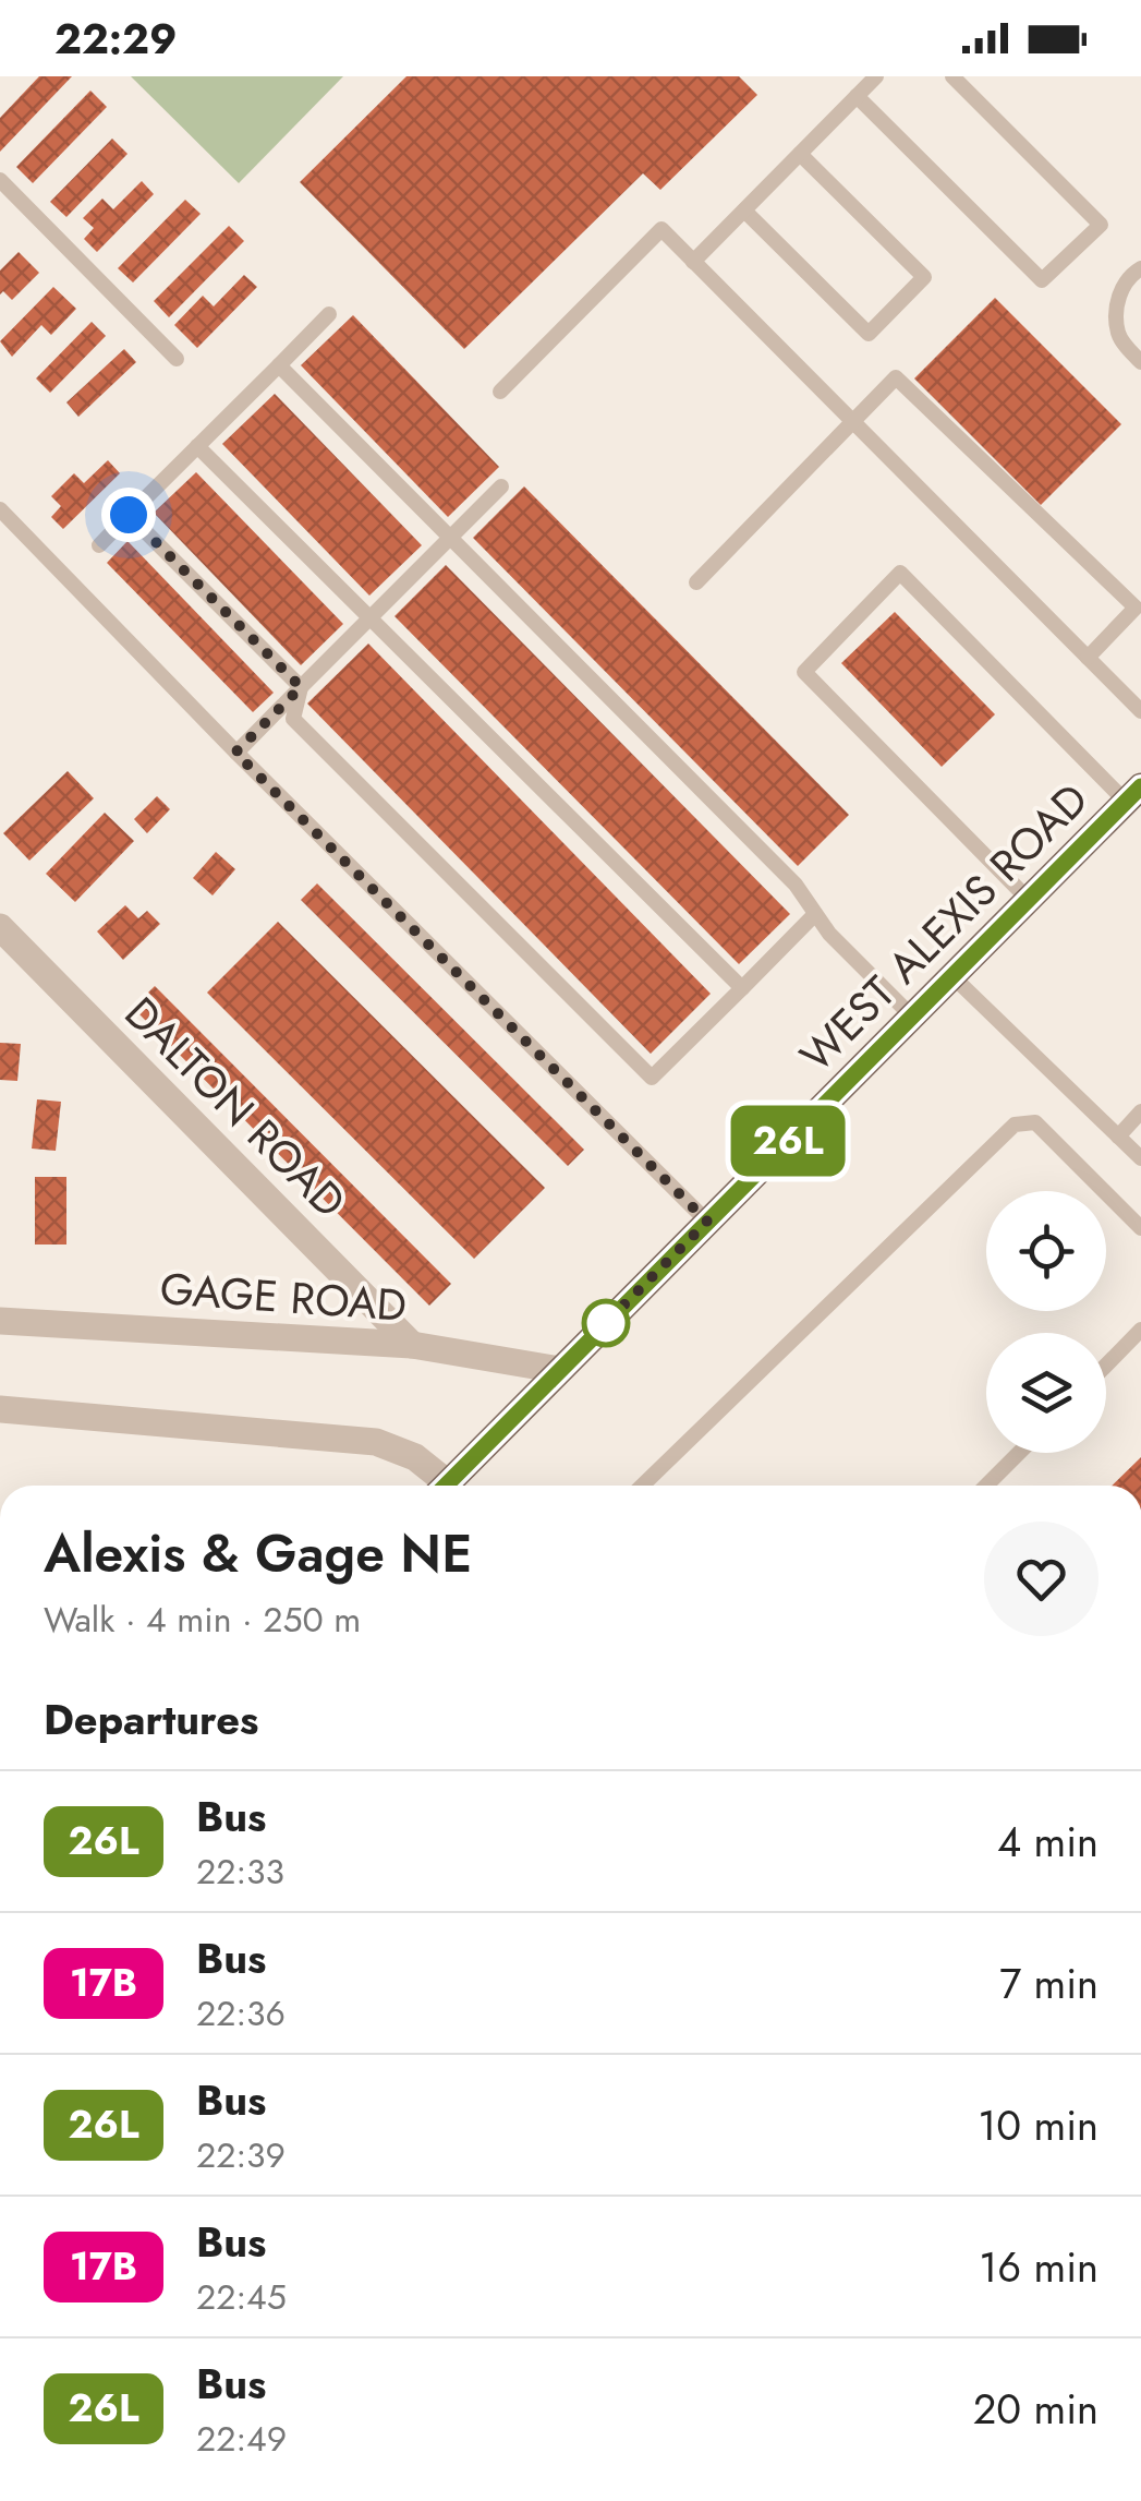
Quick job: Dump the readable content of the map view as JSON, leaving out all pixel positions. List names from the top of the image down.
{
  "streets": {
    "main road": ["WEST ALEXIS ROAD"],
    "street": ["DALTON ROAD", "GAGE ROAD"]
  },
  "crossings": [
    ["WEST ALEXIS ROAD", "GAGE ROAD"],
    ["DALTON ROAD", "GAGE ROAD"]
  ],
  "lines": ["bus line 26L"],
  "page": {
    "status": "22:29",
    "on_map": "26L",
    "heading": [
      ["Alexis & Gage NE", "Walk · 4 min · 250 m"],
      "Departures"
    ],
    "list": [
      {
        "mark": "26L",
        "name": "Bus",
        "note": "22:33",
        "value": "4 min"
      },
      {
        "mark": "17B",
        "name": "Bus",
        "note": "22:36",
        "value": "7 min"
      },
      {
        "mark": "26L",
        "name": "Bus",
        "note": "22:39",
        "value": "10 min"
      },
      {
        "mark": "17B",
        "name": "Bus",
        "note": "22:45",
        "value": "16 min"
      },
      {
        "mark": "26L",
        "name": "Bus",
        "note": "22:49",
        "value": "20 min"
      }
    ]
  }
}
